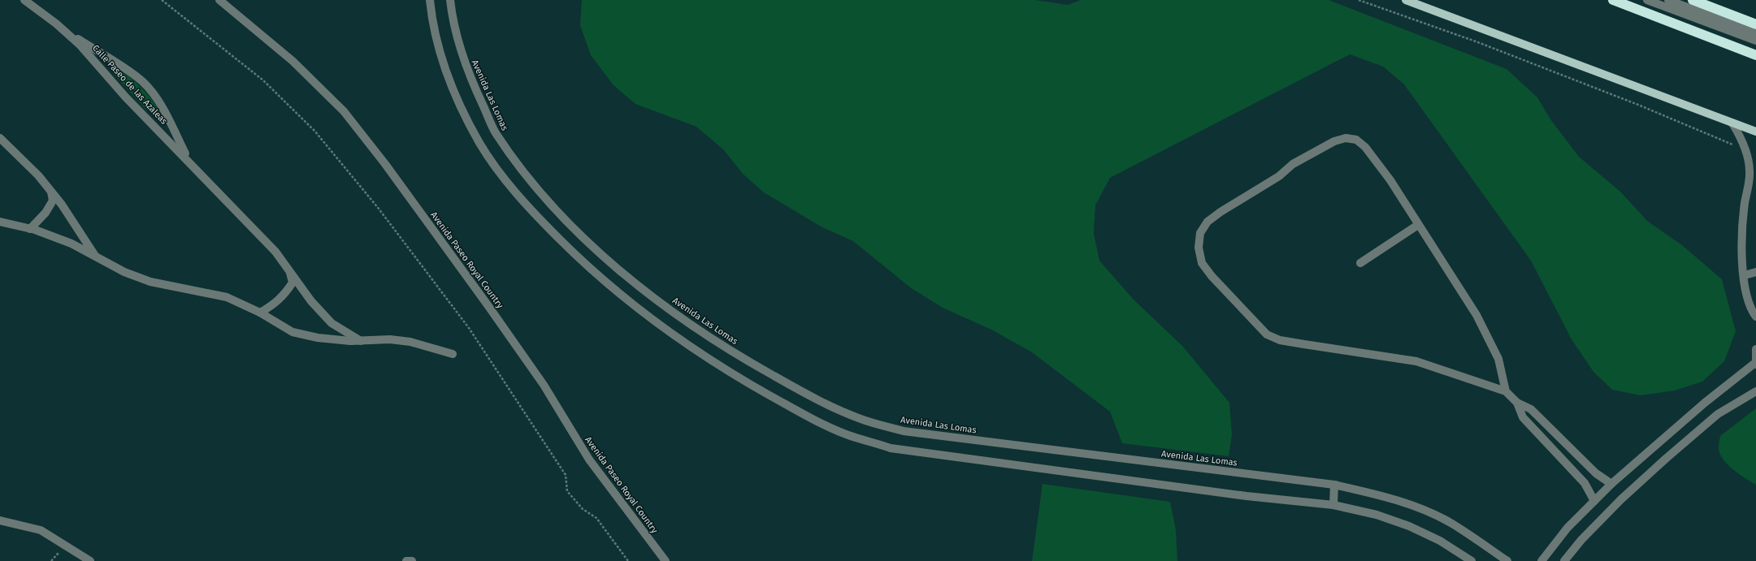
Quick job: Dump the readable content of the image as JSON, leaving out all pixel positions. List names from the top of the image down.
{
  "streets": {
    "street": ["Calle Paseo de las Azaleas", "Avenida Las Lomas", "Avenida Paseo Royal Country"]
  }
}
